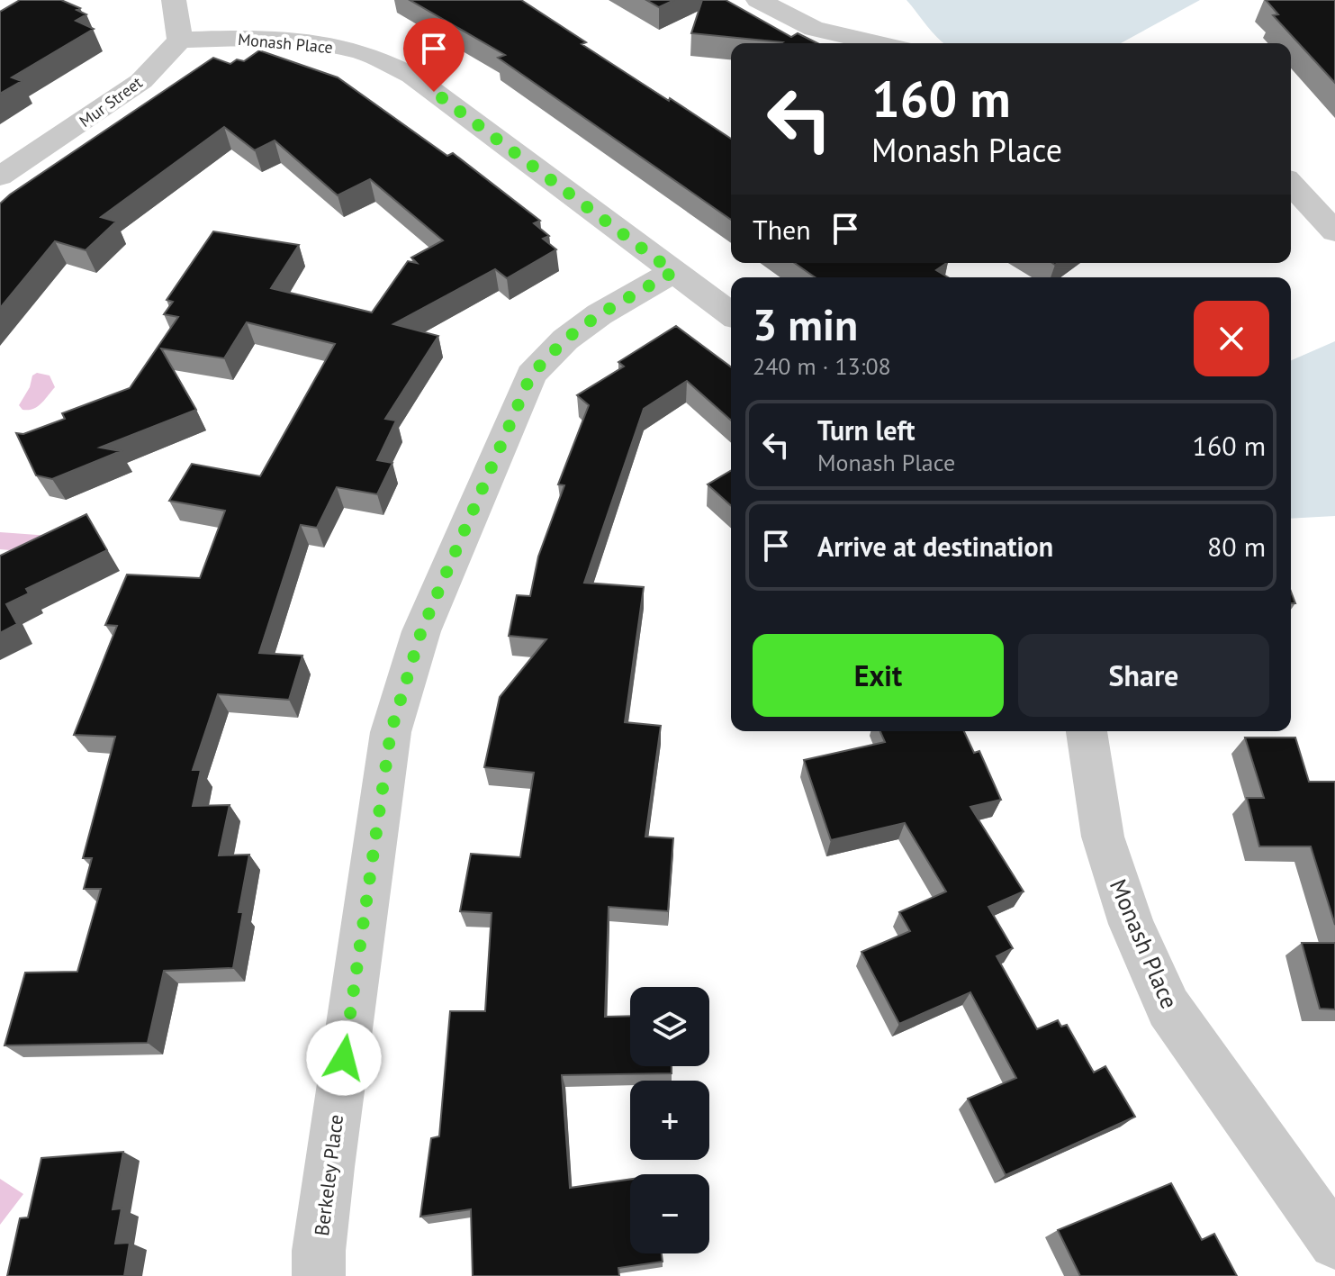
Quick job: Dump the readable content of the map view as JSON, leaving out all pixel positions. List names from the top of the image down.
{
  "streets": {
    "street": ["Monash Place", "Mur Street", "Berkeley Place"]
  },
  "crossings": [
    ["Monash Place", "Mur Street"],
    ["Monash Place", "Berkeley Place"]
  ],
  "page": {
    "turn": ["160 m", "Monash Place"],
    "then": "Then",
    "heading": ["3 min", "240 m · 13:08"],
    "list": [
      {
        "name": "Turn left",
        "note": "Monash Place",
        "value": "160 m"
      },
      {
        "name": "Arrive at destination",
        "value": "80 m"
      }
    ],
    "buttons": ["Exit", "Share"],
    "map_buttons": ["+", "−"]
  }
}
